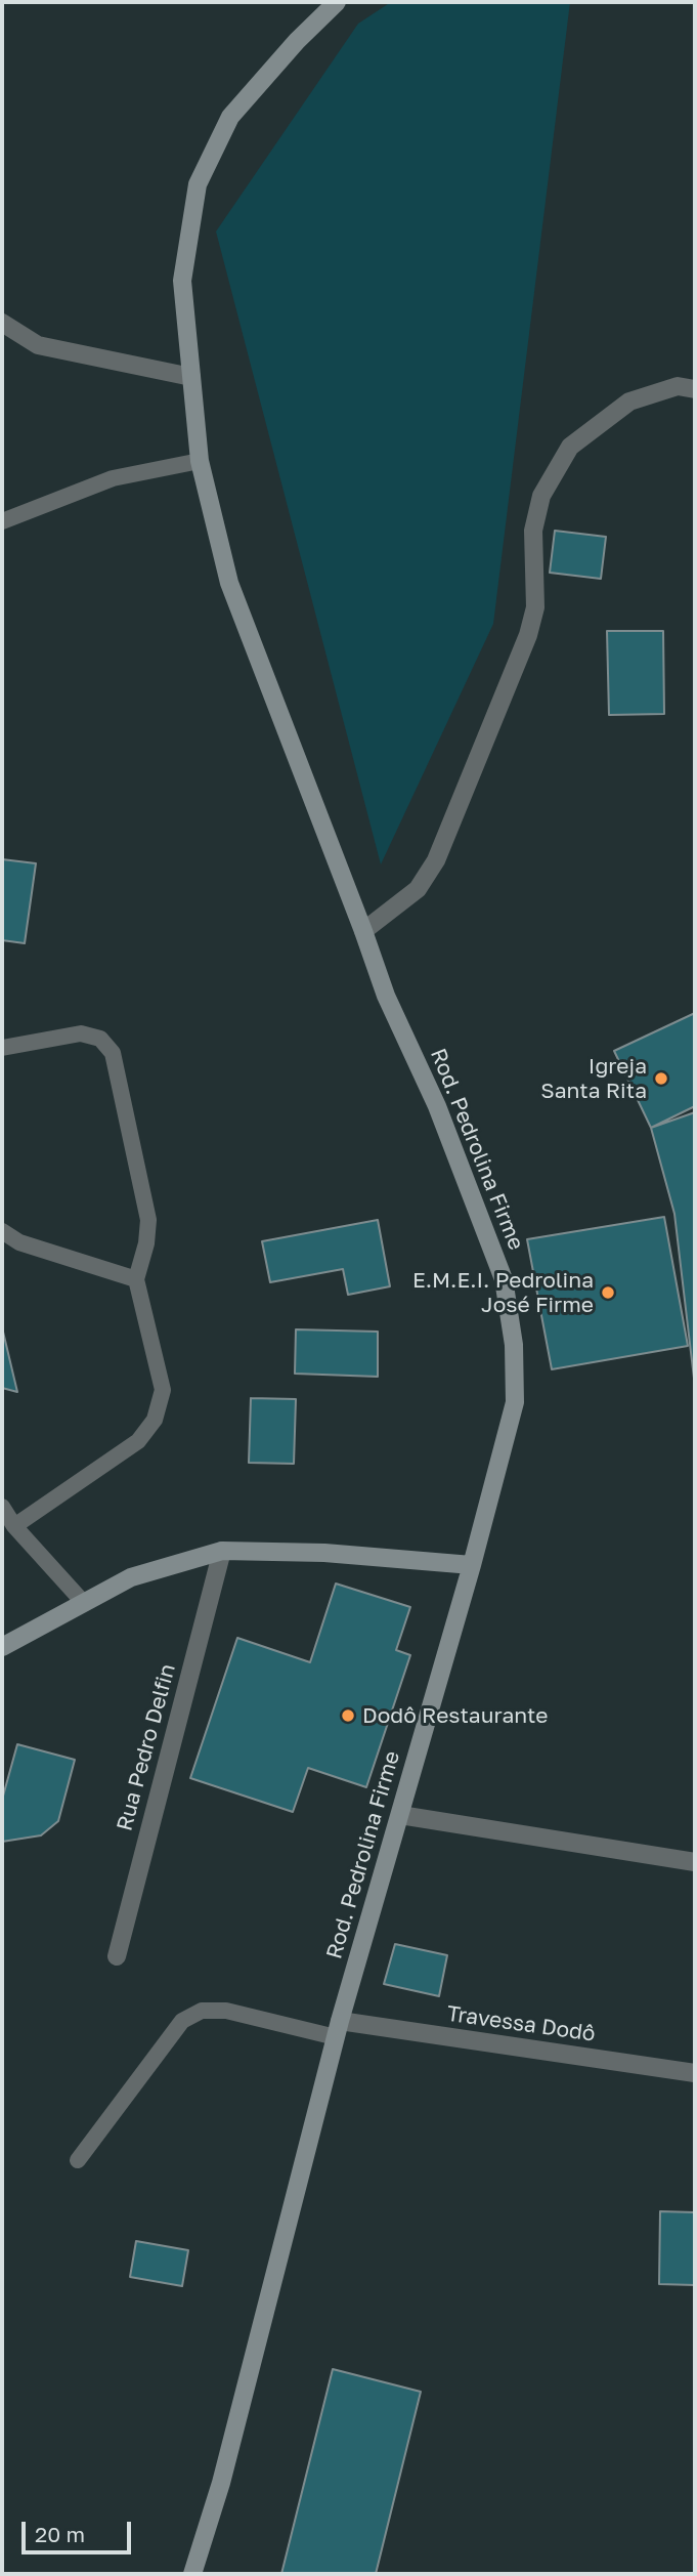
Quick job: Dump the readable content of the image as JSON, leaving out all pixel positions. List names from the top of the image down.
{
  "streets": {
    "street": ["Rod. Pedrolina Firme", "Rua Pedro Delfin", "Travessa Dodô"]
  },
  "crossings": [
    ["Rod. Pedrolina Firme", "Travessa Dodô"]
  ],
  "places": ["Igreja Santa Rita", "E.M.E.I. Pedrolina José Firme", "Dodô Restaurante"],
  "scale_bar": "20 m"
}
